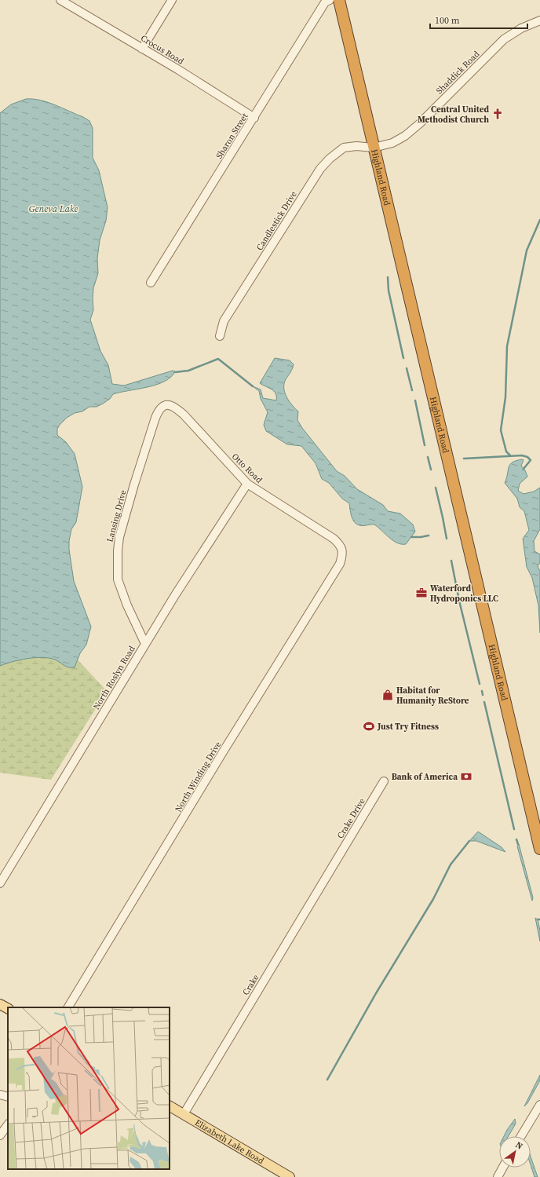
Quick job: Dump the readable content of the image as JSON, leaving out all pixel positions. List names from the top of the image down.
{
  "streets": {
    "highway": ["Highland Road"],
    "main road": ["Elizabeth Lake Road"],
    "street": [
      "Crocus Road",
      "Shaddick Road",
      "Sharon Street",
      "Candlestick Drive",
      "Otto Road",
      "Lansing Drive",
      "North Roslyn Road",
      "North Winding Drive",
      "Crake Drive",
      "Crake"
    ]
  },
  "crossings": [
    ["Crocus Road", "Sharon Street"],
    ["Shaddick Road", "Highland Road"],
    ["Shaddick Road", "Candlestick Drive"],
    ["Highland Road", "Candlestick Drive"],
    ["Otto Road", "Lansing Drive"],
    ["Otto Road", "North Roslyn Road"],
    ["Otto Road", "North Winding Drive"],
    ["Lansing Drive", "North Roslyn Road"],
    ["Crake Drive", "Crake"],
    ["Crake", "Elizabeth Lake Road"]
  ],
  "water": ["Geneva Lake"],
  "places": {
    "church": ["Central United Methodist Church"],
    "office": ["Waterford Hydroponics LLC"],
    "shop": ["Habitat for Humanity ReStore"],
    "sports": ["Just Try Fitness"],
    "bank": ["Bank of America"]
  },
  "scale_bar": "100 m",
  "north": "top right"
}
